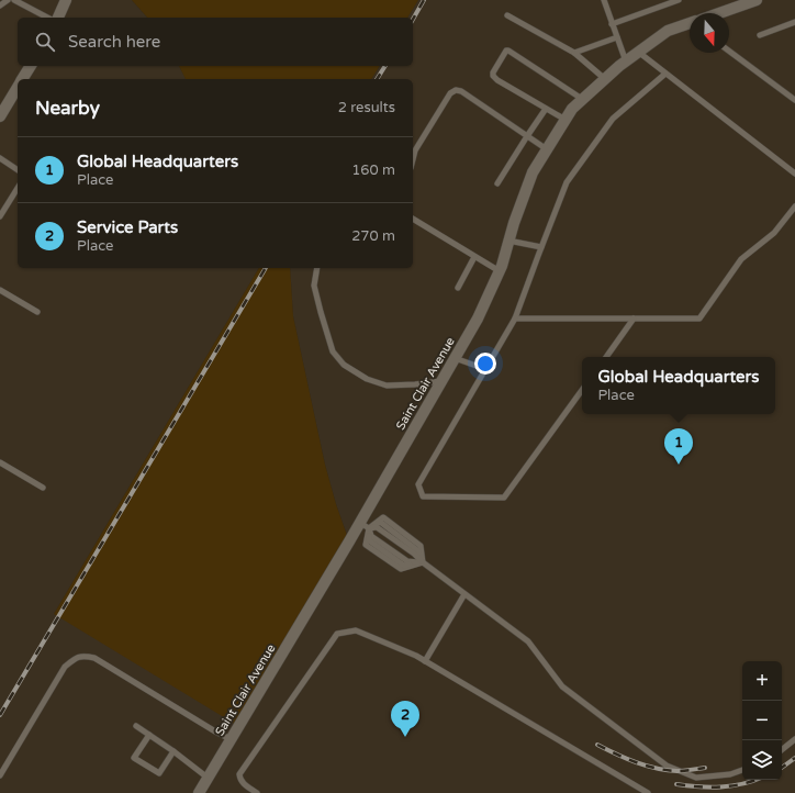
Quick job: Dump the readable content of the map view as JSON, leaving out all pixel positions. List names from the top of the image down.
{
  "streets": {
    "street": ["Saint Clair Avenue"]
  },
  "north": "bottom",
  "page": {
    "search": "Search here",
    "heading": ["Nearby", "2 results"],
    "list": [
      {
        "mark": "1",
        "name": "Global Headquarters",
        "note": "Place",
        "value": "160 m"
      },
      {
        "mark": "2",
        "name": "Service Parts",
        "note": "Place",
        "value": "270 m"
      }
    ],
    "popup": ["Global Headquarters", "Place"],
    "pins": ["1", "2"],
    "map_buttons": ["+", "−"]
  }
}
